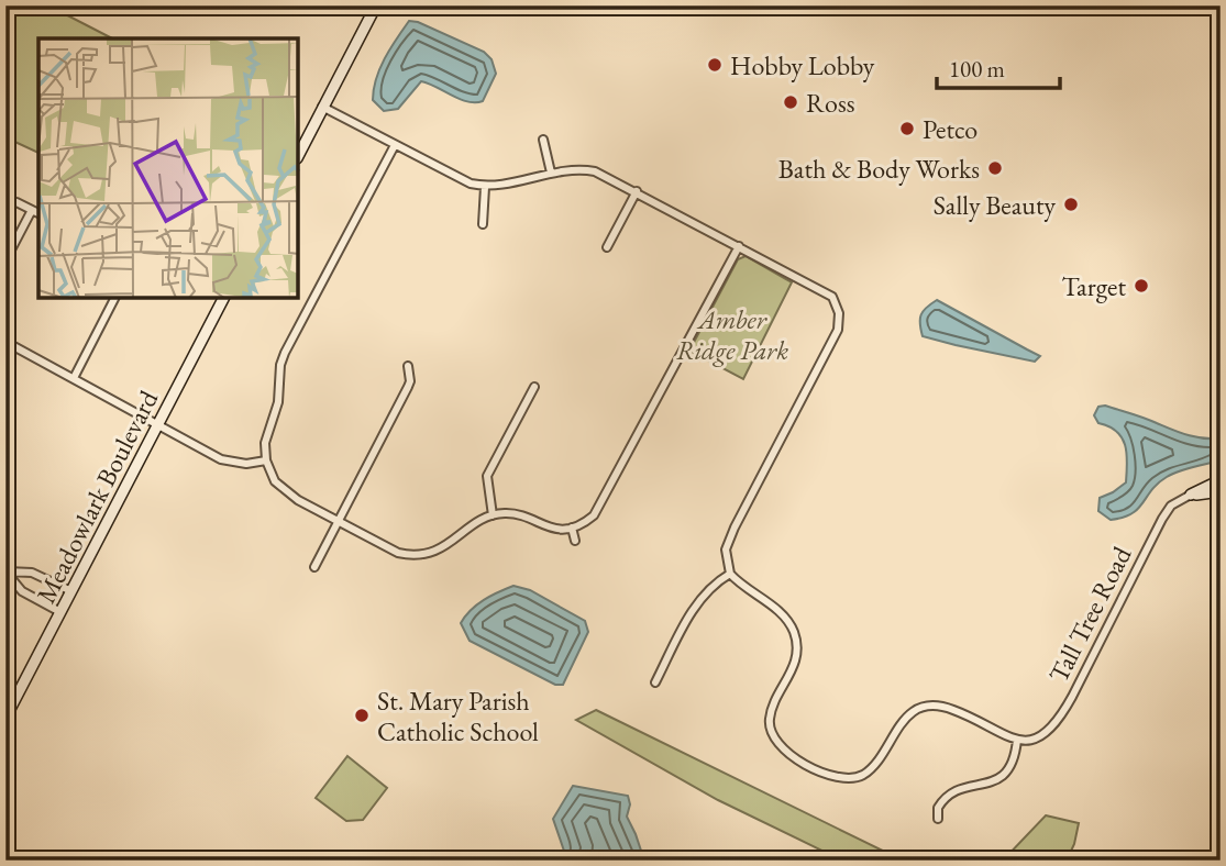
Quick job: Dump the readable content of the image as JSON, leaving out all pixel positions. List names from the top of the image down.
{
  "streets": {
    "street": ["Meadowlark Boulevard", "Tall Tree Road"]
  },
  "parks": ["Amber Ridge Park"],
  "places": [
    "Hobby Lobby",
    "Ross",
    "Petco",
    "Bath & Body Works",
    "Sally Beauty",
    "Target",
    "St. Mary Parish Catholic School"
  ],
  "scale_bar": "100 m"
}
